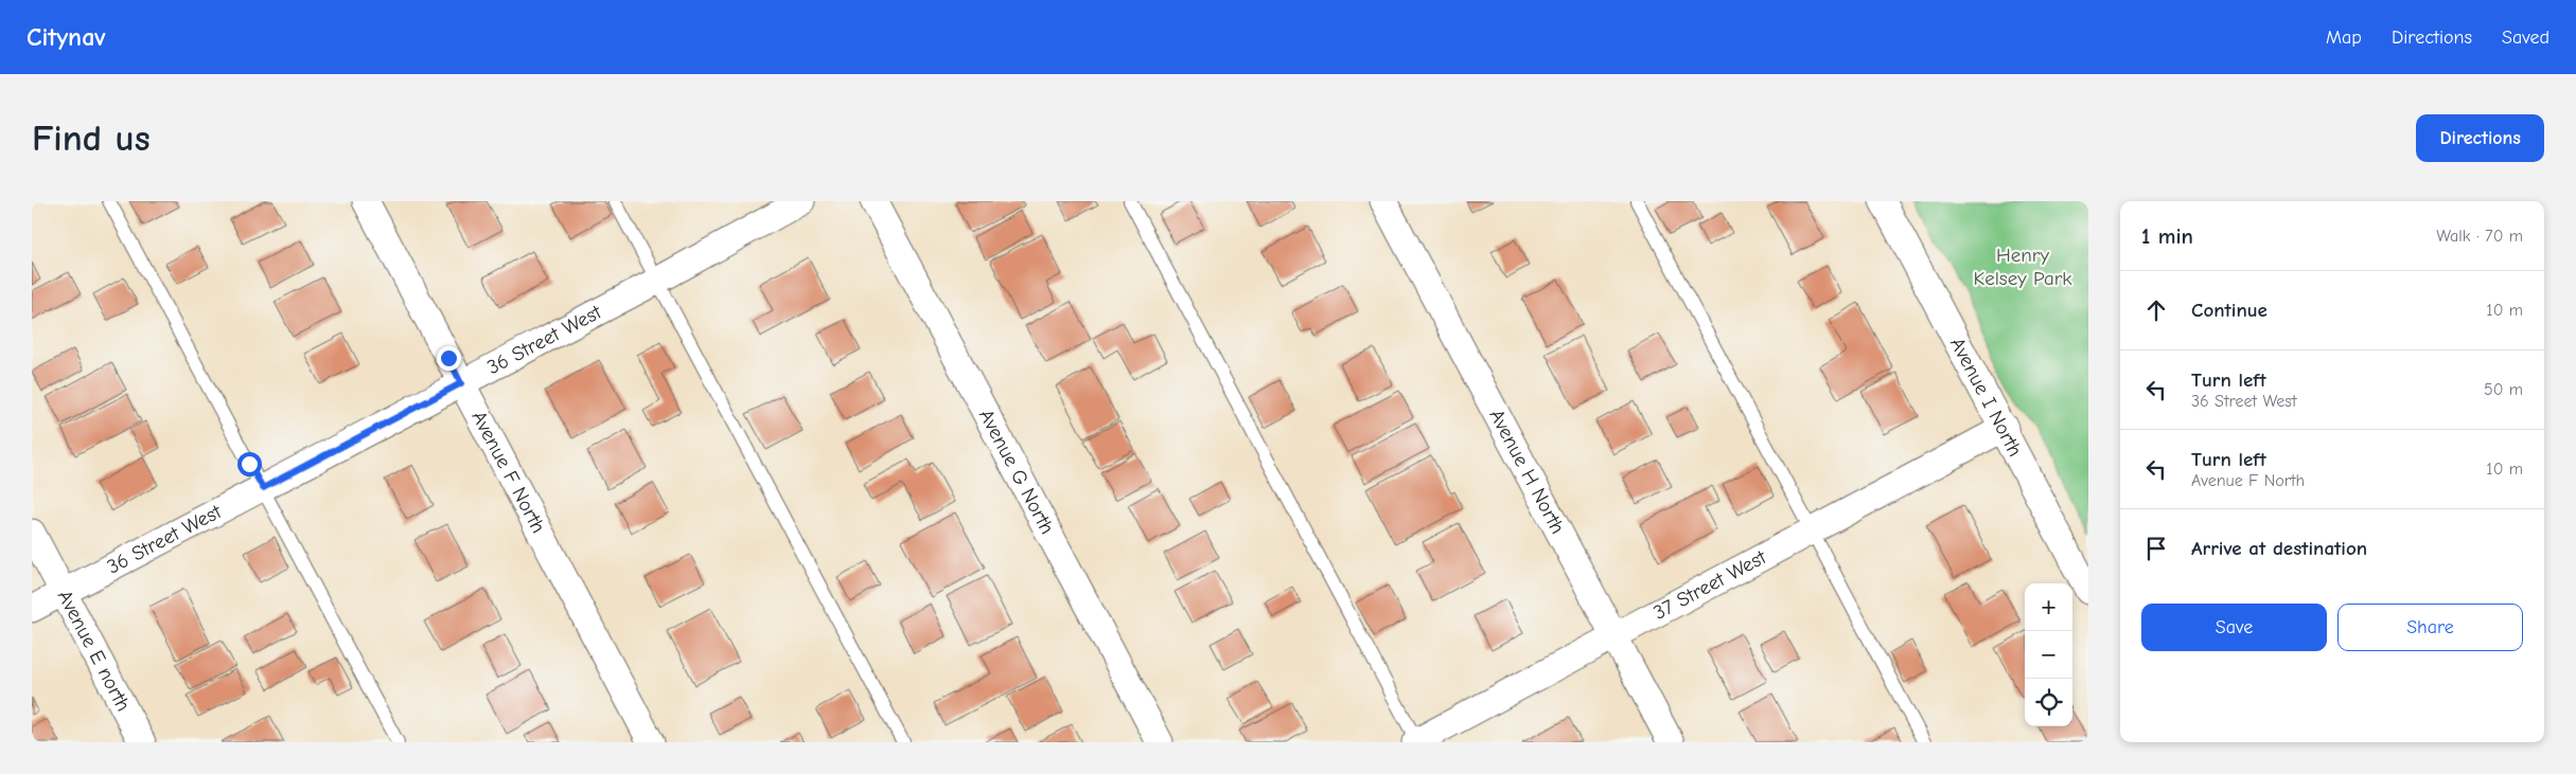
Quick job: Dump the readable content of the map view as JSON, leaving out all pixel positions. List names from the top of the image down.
{
  "streets": {
    "street": [
      "36 Street West",
      "Avenue I North",
      "Avenue H North",
      "Avenue F North",
      "Avenue G North",
      "37 Street West",
      "Avenue E north"
    ]
  },
  "crossings": [
    ["36 Street West", "Avenue F North"],
    ["36 Street West", "Avenue E north"],
    ["Avenue I North", "37 Street West"],
    ["Avenue H North", "37 Street West"]
  ],
  "parks": ["Henry Kelsey Park"],
  "page": {
    "header": "Citynav",
    "nav": ["Map", "Directions", "Saved"],
    "buttons": [
      "Directions",
      ["Save", "Share"]
    ],
    "title": "Find us",
    "heading": ["1 min", "Walk · 70 m"],
    "list": [
      ["Continue", "10 m"],
      ["Turn left", "36 Street West", "50 m"],
      ["Turn left", "Avenue F North", "10 m"],
      "Arrive at destination"
    ],
    "map_buttons": ["+", "−"]
  }
}
